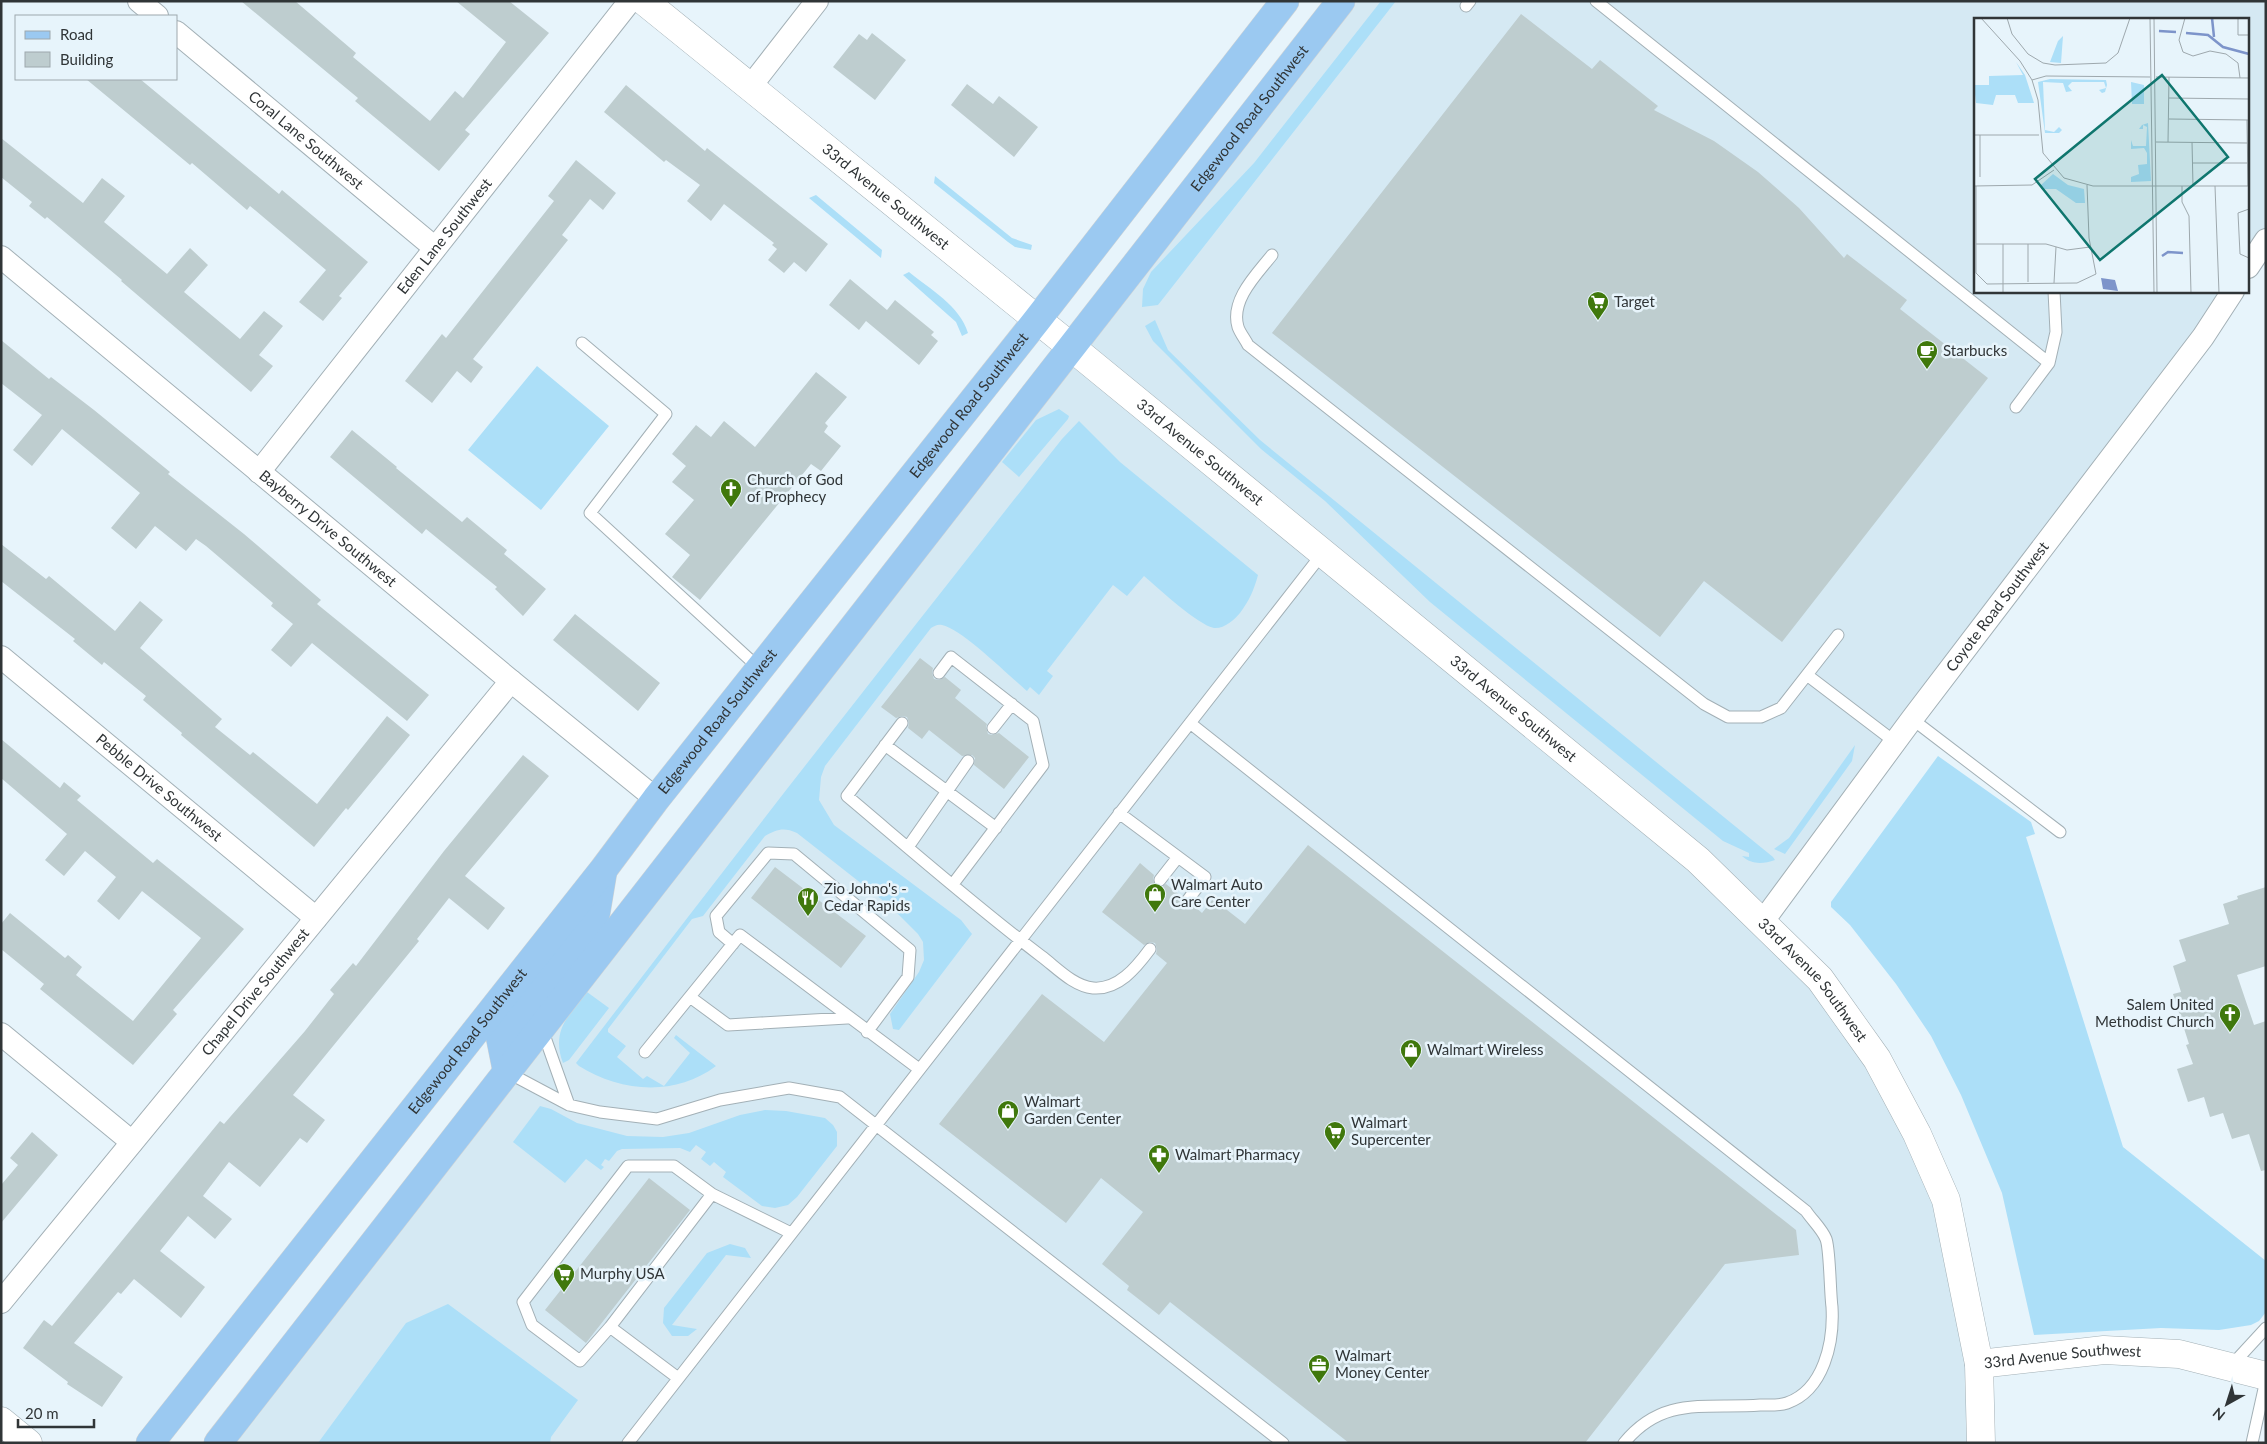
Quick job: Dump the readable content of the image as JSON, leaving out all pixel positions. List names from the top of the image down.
{
  "streets": {
    "main road": ["Edgewood Road Southwest"],
    "street": [
      "Coral Lane Southwest",
      "33rd Avenue Southwest",
      "Eden Lane Southwest",
      "Bayberry Drive Southwest",
      "Coyote Road Southwest",
      "Pebble Drive Southwest",
      "Chapel Drive Southwest"
    ]
  },
  "crossings": [
    ["Edgewood Road Southwest", "33rd Avenue Southwest"],
    ["Edgewood Road Southwest", "Bayberry Drive Southwest"],
    ["Coral Lane Southwest", "Eden Lane Southwest"],
    ["33rd Avenue Southwest", "Coyote Road Southwest"],
    ["Eden Lane Southwest", "Bayberry Drive Southwest"],
    ["Bayberry Drive Southwest", "Chapel Drive Southwest"],
    ["Pebble Drive Southwest", "Chapel Drive Southwest"]
  ],
  "places": {
    "supermarket": ["Target", "Walmart Supercenter", "Murphy USA"],
    "cafe": ["Starbucks"],
    "church": ["Church of God of Prophecy", "Salem United Methodist Church"],
    "shop": ["Walmart Auto Care Center", "Walmart Wireless", "Walmart Garden Center"],
    "restaurant": ["Zio Johno's - Cedar Rapids"],
    "pharmacy": ["Walmart Pharmacy"],
    "office": ["Walmart Money Center"]
  },
  "legend": ["Road", "Building"],
  "scale_bar": "20 m",
  "north": "bottom left"
}
